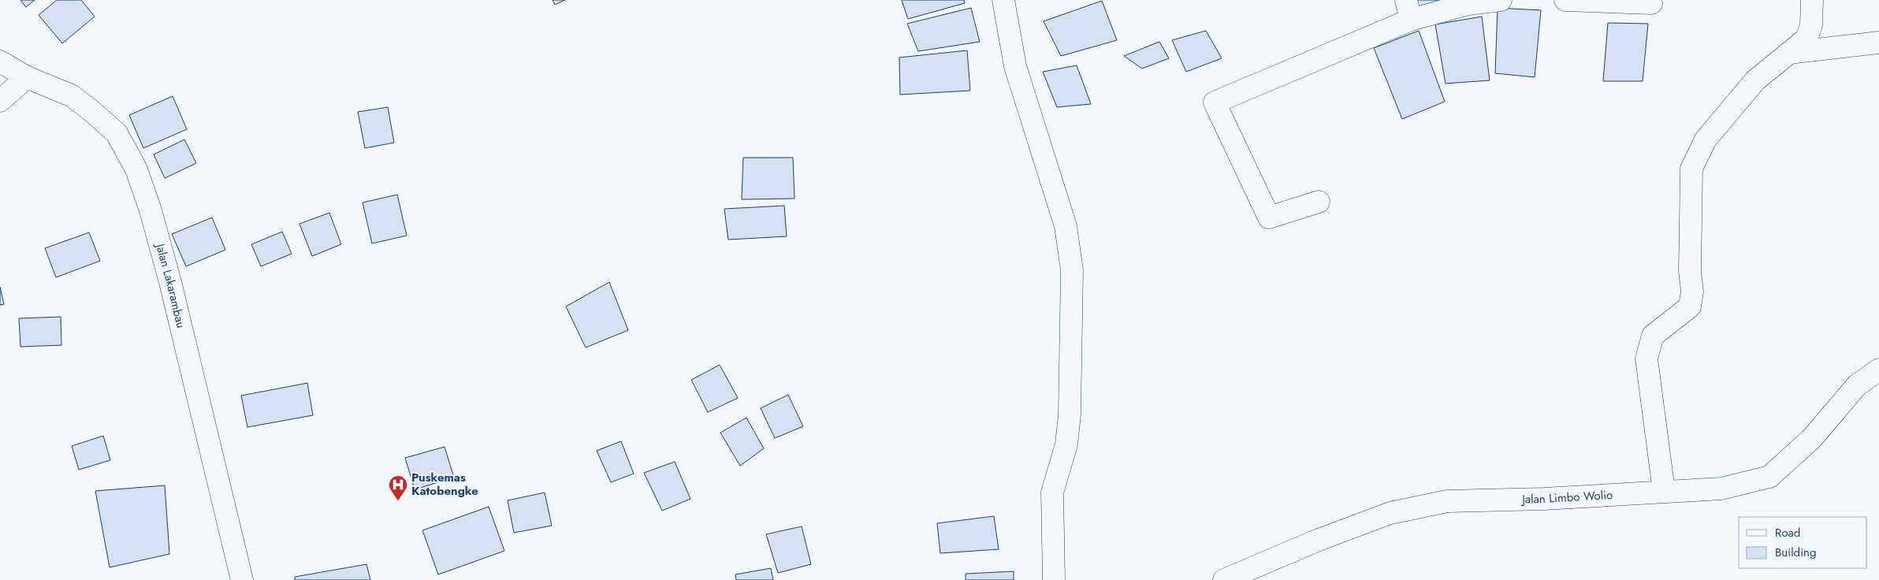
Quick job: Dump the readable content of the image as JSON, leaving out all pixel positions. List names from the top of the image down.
{
  "streets": {
    "street": ["Jalan Lakarambau", "Jalan Limbo Wolio"]
  },
  "places": {
    "hospital": ["Puskemas Katobengke"]
  },
  "legend": ["Road", "Building"]
}
